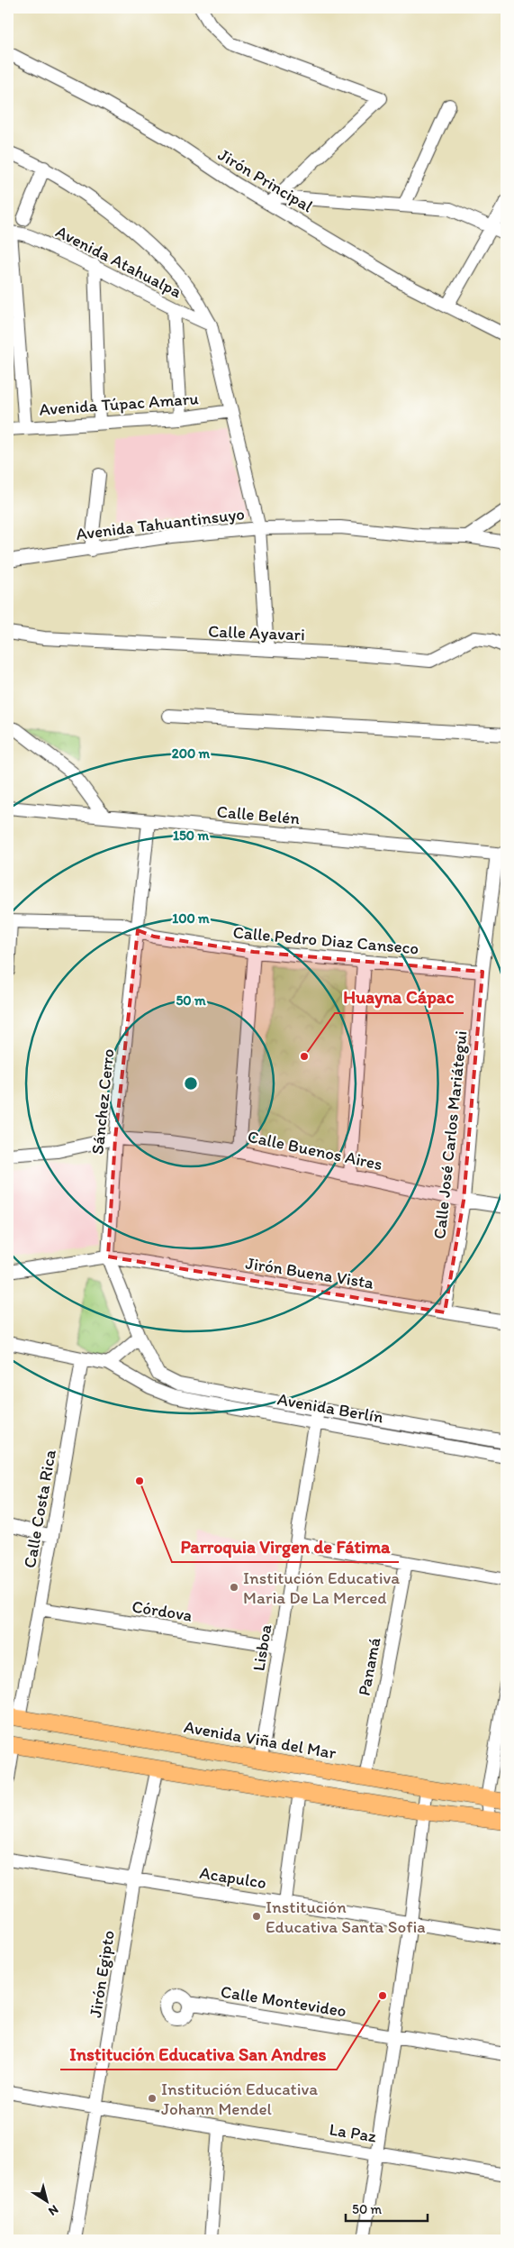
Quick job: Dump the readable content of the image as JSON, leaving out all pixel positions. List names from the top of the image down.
{
  "streets": {
    "main road": ["Avenida Viña del Mar"],
    "street": [
      "Jirón Principal",
      "Avenida Atahualpa",
      "Avenida Túpac Amaru",
      "Avenida Tahuantinsuyo",
      "Calle Ayavari",
      "Calle Belén",
      "Calle Pedro Diaz Canseco",
      "Sánchez Cerro",
      "Calle José Carlos Mariátegui",
      "Calle Buenos Aires",
      "Jirón Buena Vista",
      "Avenida Berlín",
      "Calle Costa Rica",
      "Córdova",
      "Lisboa",
      "Panamá",
      "Acapulco",
      "Jirón Egipto",
      "Calle Montevideo",
      "La Paz"
    ]
  },
  "crossings": [
    ["Avenida Atahualpa", "Avenida Túpac Amaru"],
    ["Avenida Atahualpa", "Avenida Tahuantinsuyo"],
    ["Avenida Atahualpa", "Calle Ayavari"],
    ["Calle Belén", "Sánchez Cerro"],
    ["Calle Belén", "Calle José Carlos Mariátegui"],
    ["Calle Pedro Diaz Canseco", "Sánchez Cerro"],
    ["Calle Pedro Diaz Canseco", "Calle José Carlos Mariátegui"],
    ["Sánchez Cerro", "Calle Buenos Aires"],
    ["Sánchez Cerro", "Jirón Buena Vista"],
    ["Sánchez Cerro", "Avenida Berlín"],
    ["Calle José Carlos Mariátegui", "Calle Buenos Aires"],
    ["Calle José Carlos Mariátegui", "Jirón Buena Vista"],
    ["Avenida Berlín", "Lisboa"],
    ["Calle Costa Rica", "Córdova"],
    ["Calle Costa Rica", "Avenida Viña del Mar"],
    ["Córdova", "Lisboa"],
    ["Lisboa", "Avenida Viña del Mar"],
    ["Panamá", "Avenida Viña del Mar"],
    ["Acapulco", "Jirón Egipto"],
    ["Jirón Egipto", "La Paz"]
  ],
  "places": [
    "Huayna Cápac",
    "Parroquia Virgen de Fátima",
    "Institución Educativa Maria De La Merced",
    "Institución Educativa Santa Sofia",
    "Institución Educativa San Andres",
    "Institución Educativa Johann Mendel"
  ],
  "scale_bar": "50 m",
  "north": "bottom right",
  "rings": [
    "200 m",
    "150 m",
    "100 m",
    "50 m"
  ]
}
